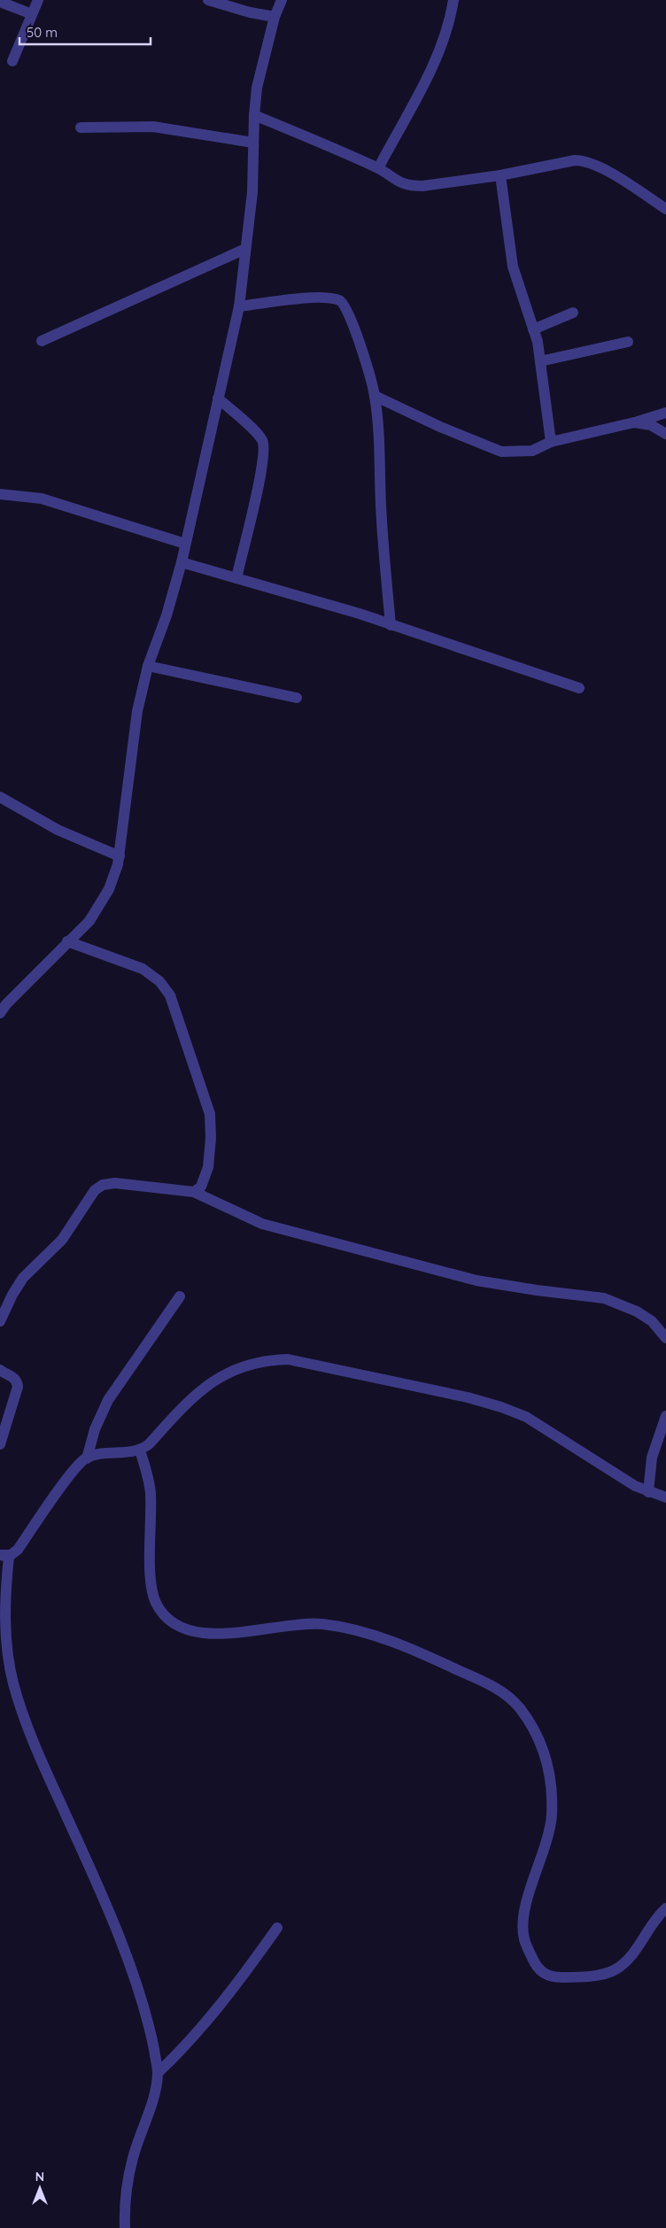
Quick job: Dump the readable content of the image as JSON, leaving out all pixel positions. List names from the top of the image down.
{
  "scale_bar": "50 m",
  "north": "top"
}
